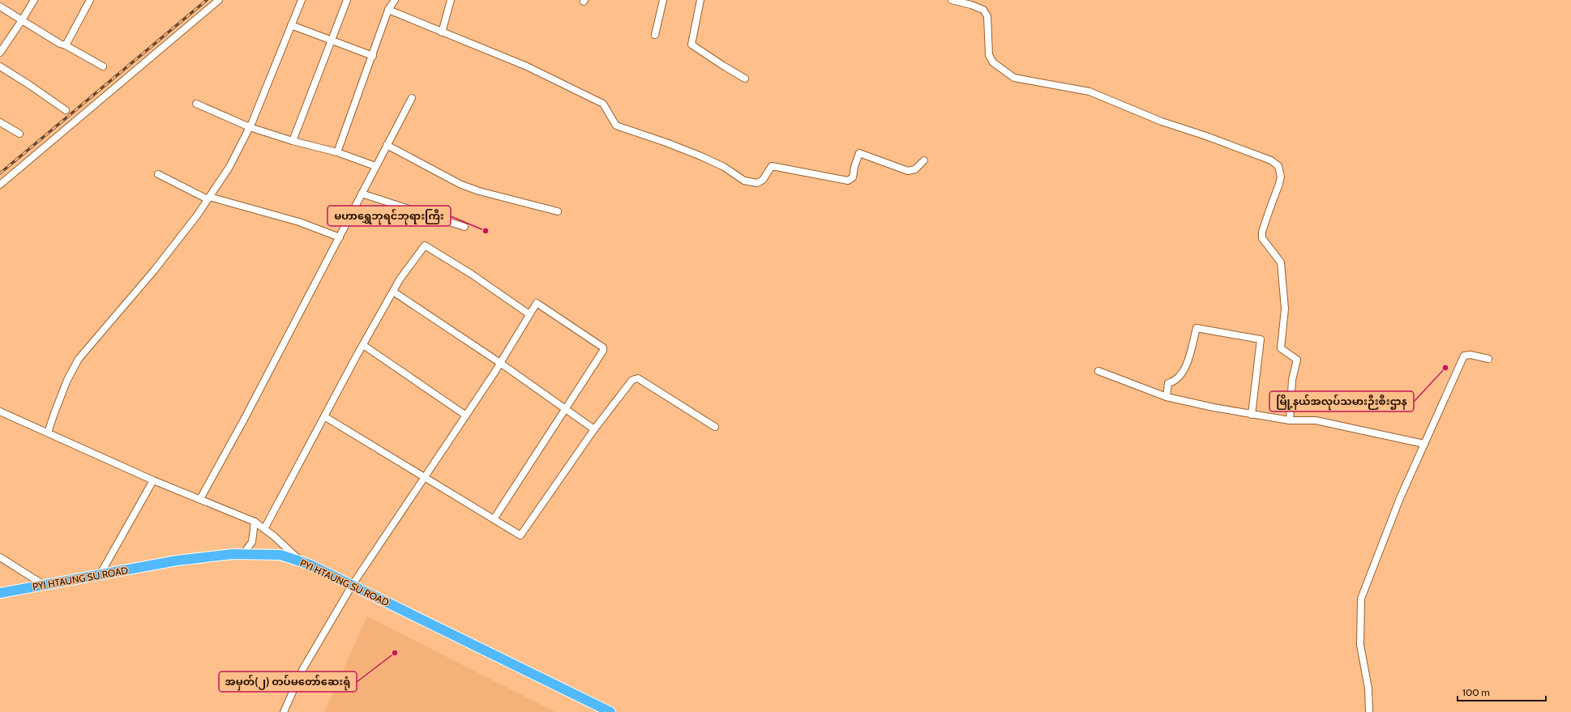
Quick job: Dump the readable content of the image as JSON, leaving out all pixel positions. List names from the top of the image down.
{
  "streets": {
    "highway": ["PYI HTAUNG SU ROAD"]
  },
  "places": ["မဟာရွှေဘုရင်ဘုရားကြီး", "မြို့နယ်အလုပ်သမားဉီးစီးဌာန", "အမှတ်(၂) တပ်မတော်ဆေးရုံ"],
  "scale_bar": "100 m"
}
